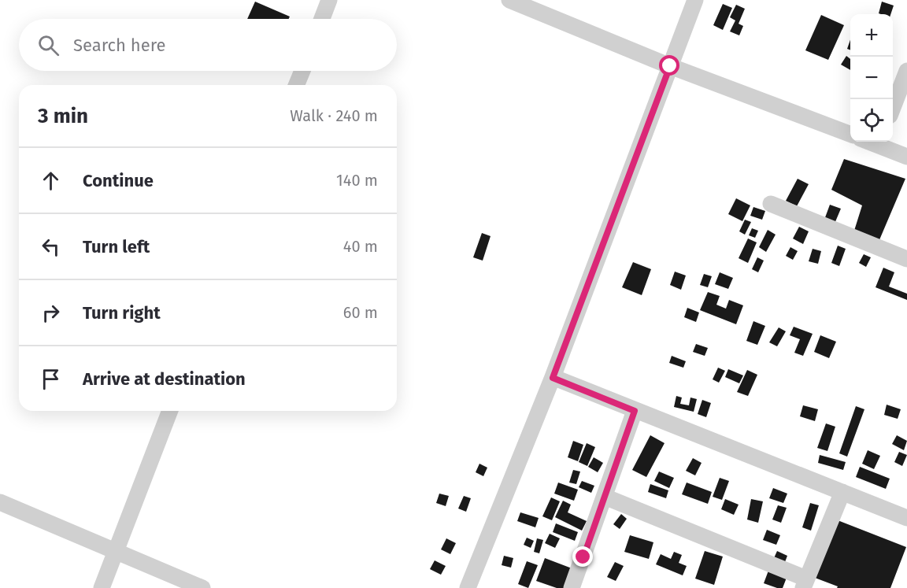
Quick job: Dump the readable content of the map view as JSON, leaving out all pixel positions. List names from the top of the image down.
{
  "page": {
    "map_buttons": ["+", "−"],
    "search": "Search here",
    "heading": ["3 min", "Walk · 240 m"],
    "list": [
      ["Continue", "140 m"],
      ["Turn left", "40 m"],
      ["Turn right", "60 m"],
      "Arrive at destination"
    ]
  }
}
